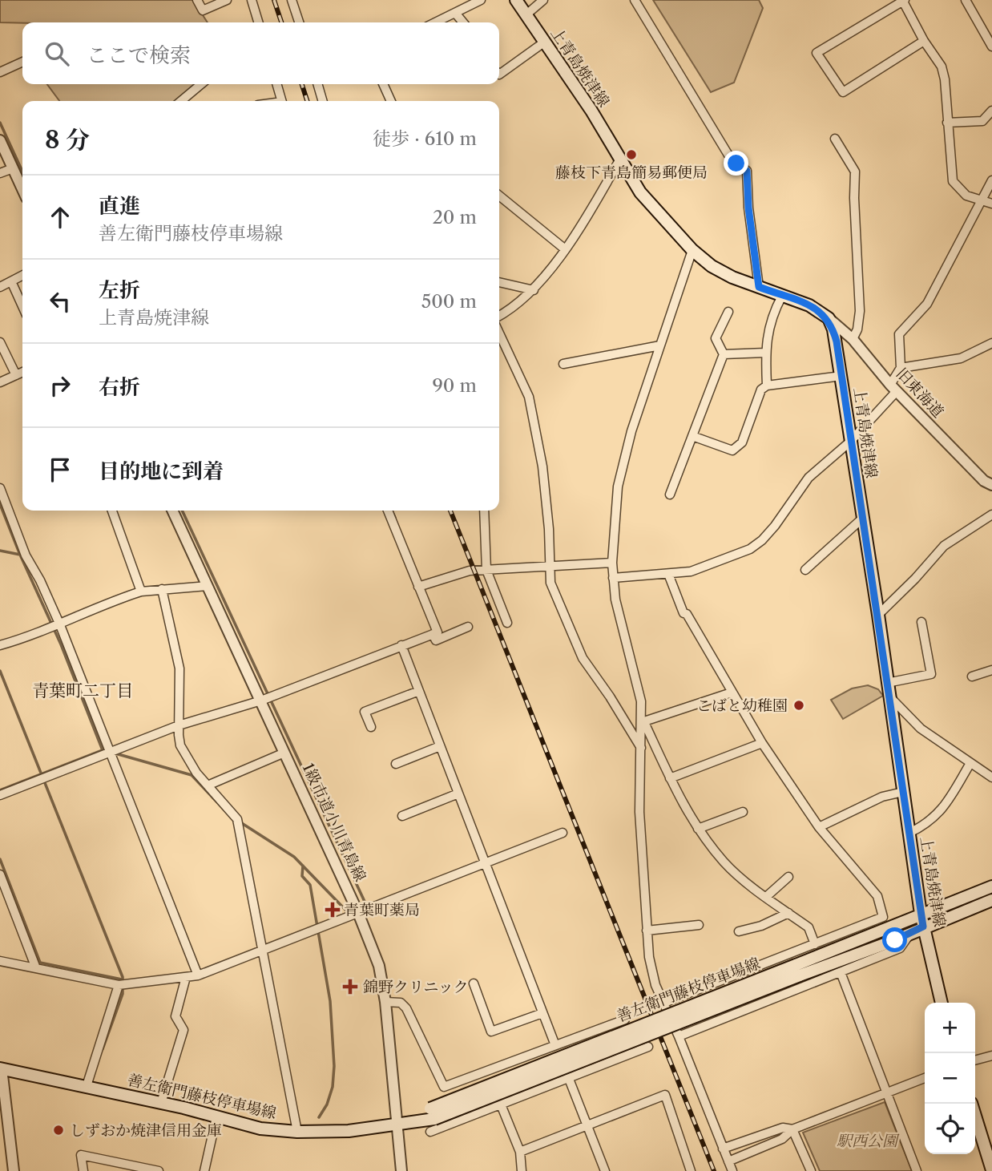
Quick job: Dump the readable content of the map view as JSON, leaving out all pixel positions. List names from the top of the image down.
{
  "streets": {
    "main road": ["上青島焼津線", "善左衛門藤枝停車場線"],
    "street": ["旧東海道", "1級市道小川青島線"]
  },
  "crossings": [
    ["上青島焼津線", "旧東海道"],
    ["上青島焼津線", "善左衛門藤枝停車場線"],
    ["1級市道小川青島線", "善左衛門藤枝停車場線"]
  ],
  "districts": ["青葉町二丁目"],
  "parks": ["駅西公園"],
  "places": {
    "other": ["藤枝下青島簡易郵便局", "こばと幼稚園", "しずおか焼津信用金庫"],
    "health": ["青葉町薬局", "錦野クリニック"]
  },
  "page": {
    "search": "ここで検索",
    "heading": ["8 分", "徒歩 · 610 m"],
    "list": [
      ["直進", "善左衛門藤枝停車場線", "20 m"],
      ["左折", "上青島焼津線", "500 m"],
      ["右折", "90 m"],
      "目的地に到着"
    ],
    "map_buttons": ["+", "−"]
  }
}
